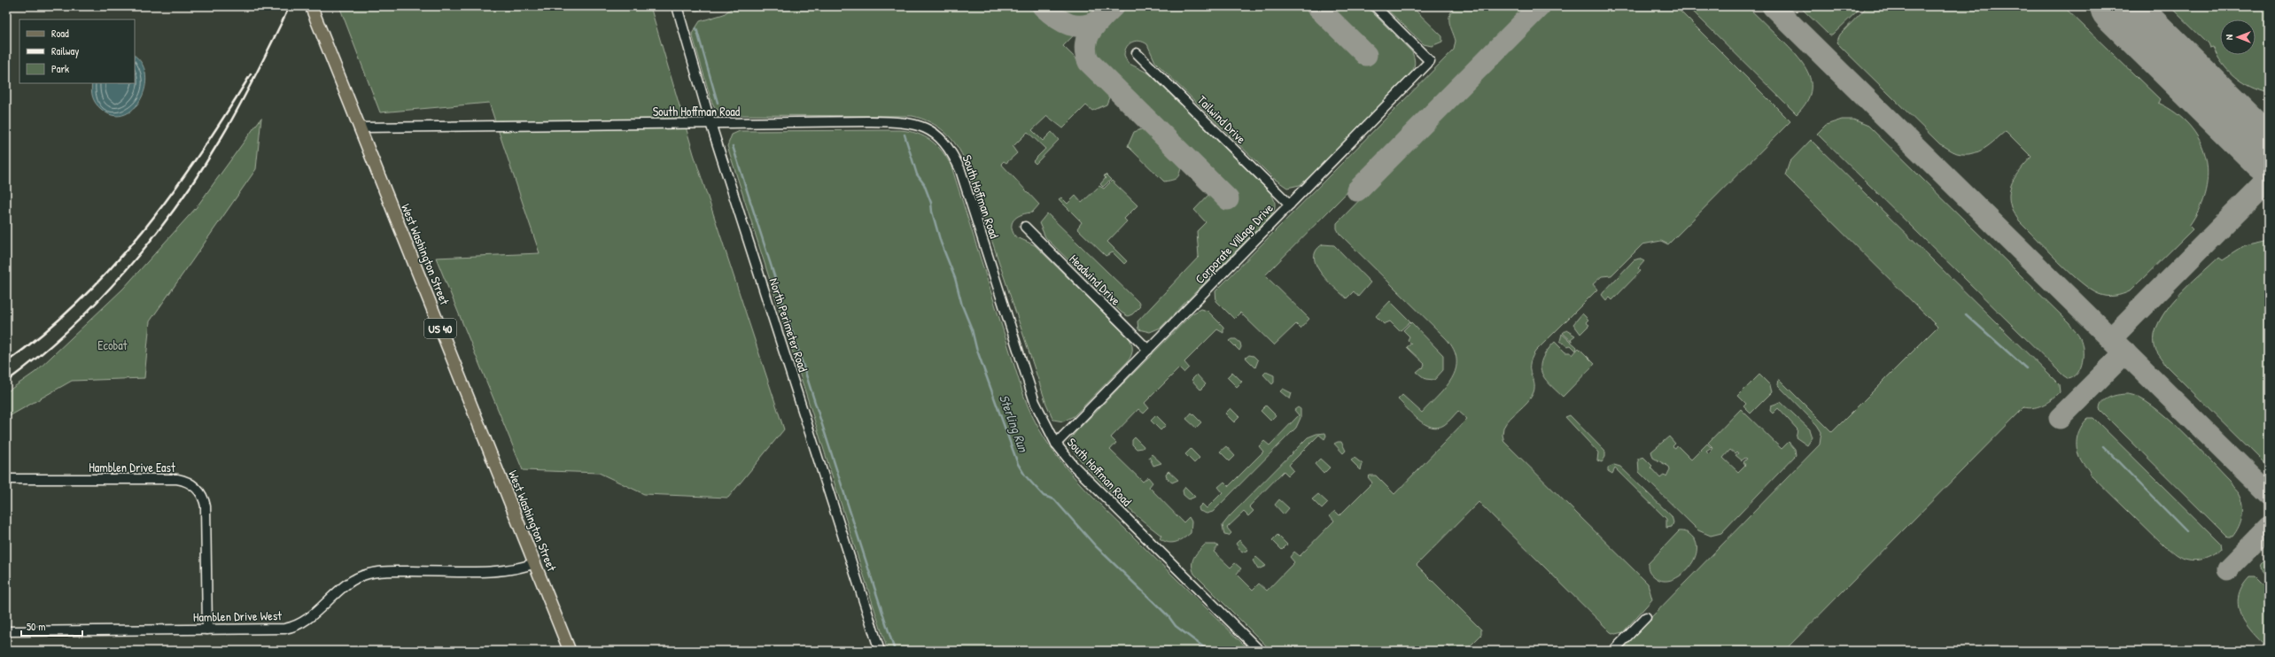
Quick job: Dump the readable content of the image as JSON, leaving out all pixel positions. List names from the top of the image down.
{
  "streets": {
    "main road": ["West Washington Street", "US 40"],
    "street": [
      "South Hoffman Road",
      "Tailwind Drive",
      "Corporate Village Drive",
      "Headwind Drive",
      "North Perimeter Road",
      "Hamblen Drive East",
      "Hamblen Drive West"
    ]
  },
  "crossings": [
    ["South Hoffman Road", "Corporate Village Drive"],
    ["South Hoffman Road", "West Washington Street"],
    ["South Hoffman Road", "North Perimeter Road"],
    ["Tailwind Drive", "Corporate Village Drive"],
    ["Corporate Village Drive", "Headwind Drive"],
    ["West Washington Street", "Hamblen Drive West"],
    ["Hamblen Drive East", "Hamblen Drive West"]
  ],
  "water": ["Sterling Run"],
  "parks": ["Ecobat"],
  "legend": ["Road", "Railway", "Park"],
  "scale_bar": "50 m",
  "north": "left"
}
